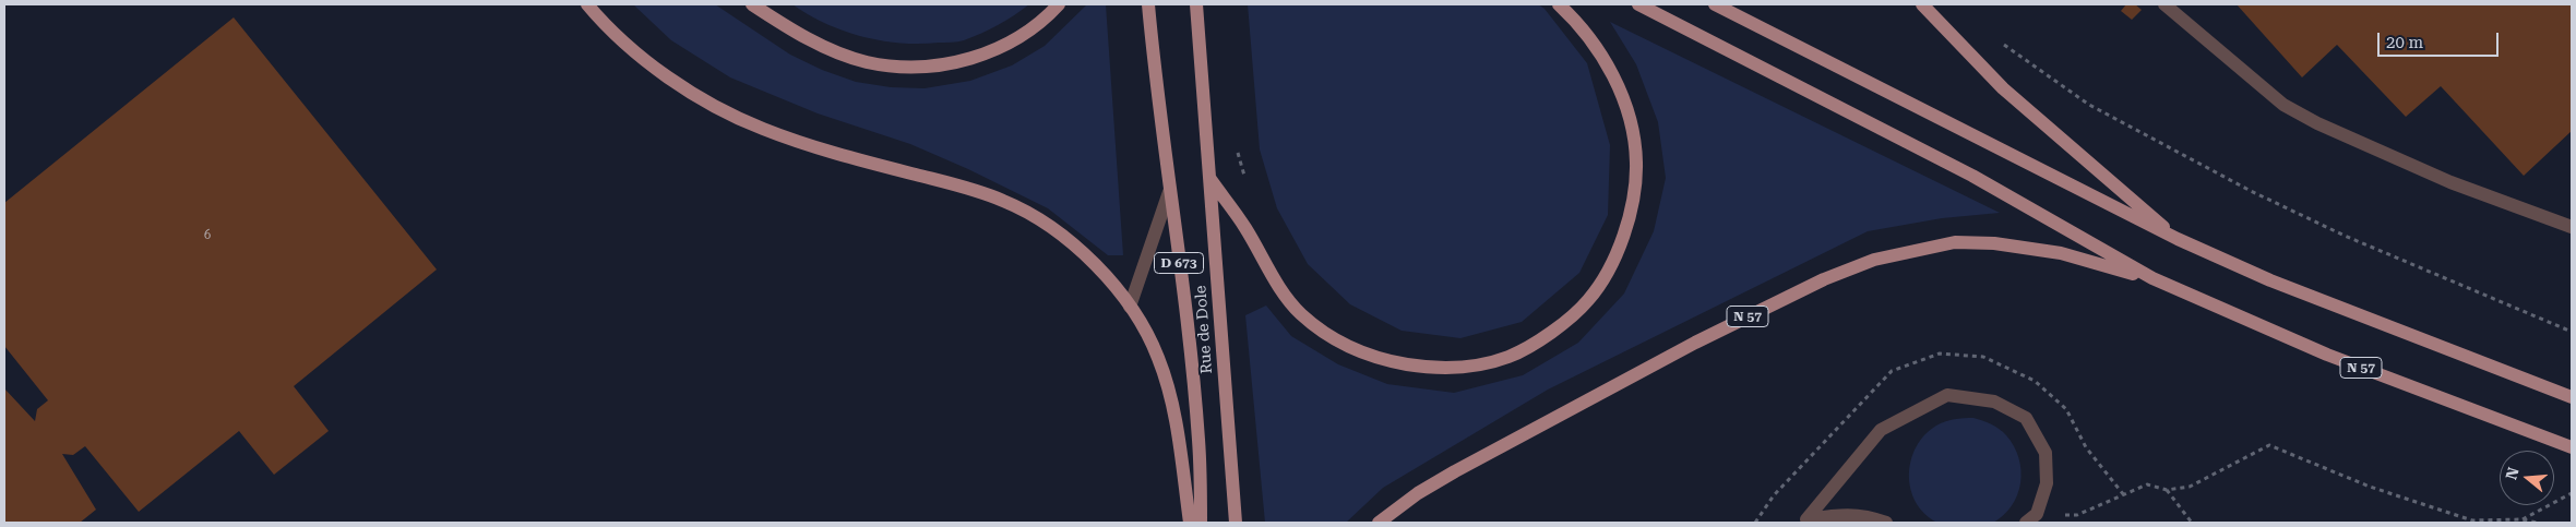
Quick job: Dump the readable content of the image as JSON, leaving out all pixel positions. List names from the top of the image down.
{
  "streets": {
    "main road": ["D 673", "N 57", "Rue de Dole"]
  },
  "house_numbers": ["6"],
  "scale_bar": "20 m",
  "north": "left"
}
